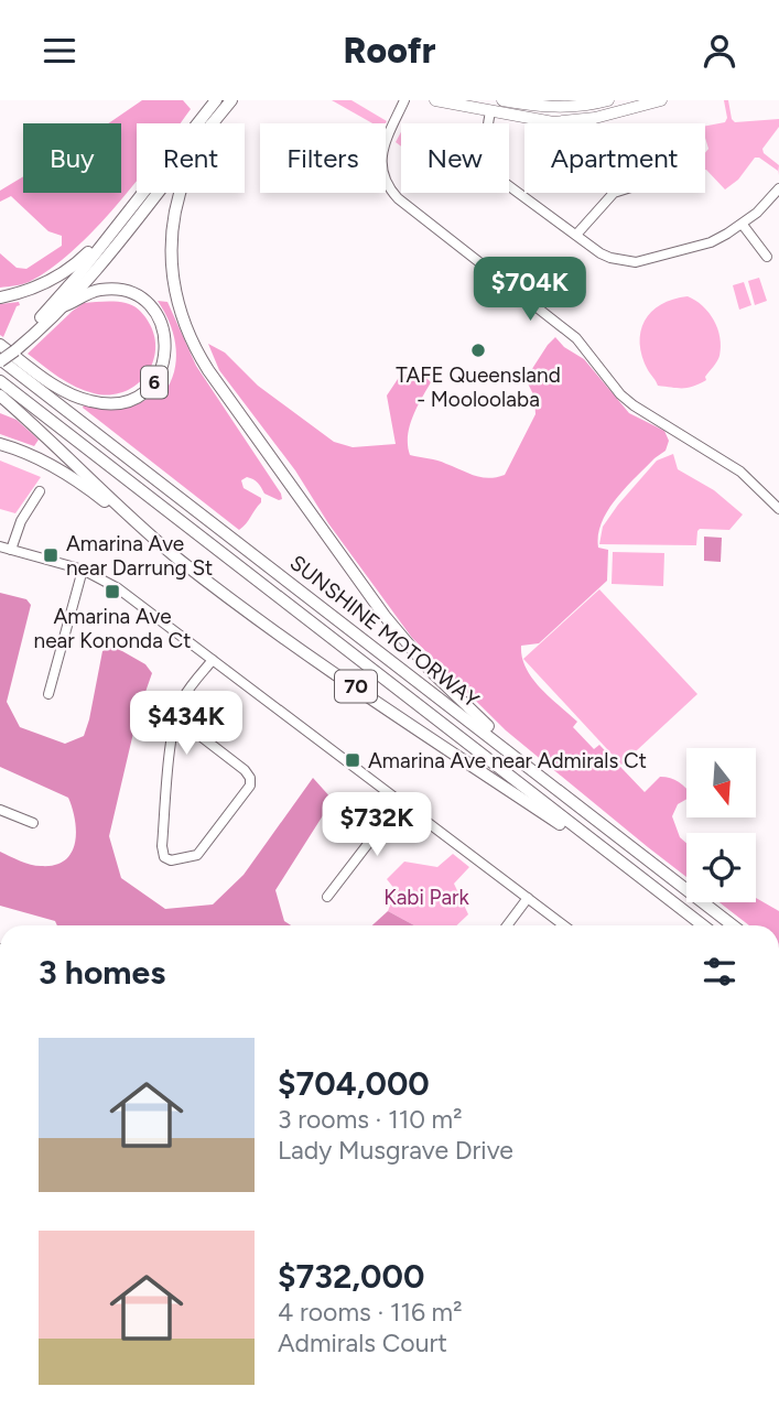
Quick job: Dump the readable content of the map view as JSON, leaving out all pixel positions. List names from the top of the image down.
{
  "streets": {
    "highway": ["6", "SUNSHINE MOTORWAY", "70"]
  },
  "crossings": [
    ["6", "SUNSHINE MOTORWAY"],
    ["SUNSHINE MOTORWAY", "70"]
  ],
  "parks": ["Kabi Park"],
  "places": {
    "other": ["TAFE Queensland - Mooloolaba"],
    "transit": ["Amarina Ave near Darrung St", "Amarina Ave near Kononda Ct", "Amarina Ave near Admirals Ct"]
  },
  "north": "bottom",
  "page": {
    "header": "Roofr",
    "chip": [
      "Buy",
      "Rent",
      "Filters",
      "New",
      "Apartment"
    ],
    "price": ["$704K", "$434K", "$732K"],
    "heading": "3 homes",
    "list": [
      {
        "name": "$704,000",
        "note": "3 rooms · 110 m² · Lady Musgrave Drive"
      },
      {
        "name": "$732,000",
        "note": "4 rooms · 116 m² · Admirals Court"
      }
    ]
  }
}
